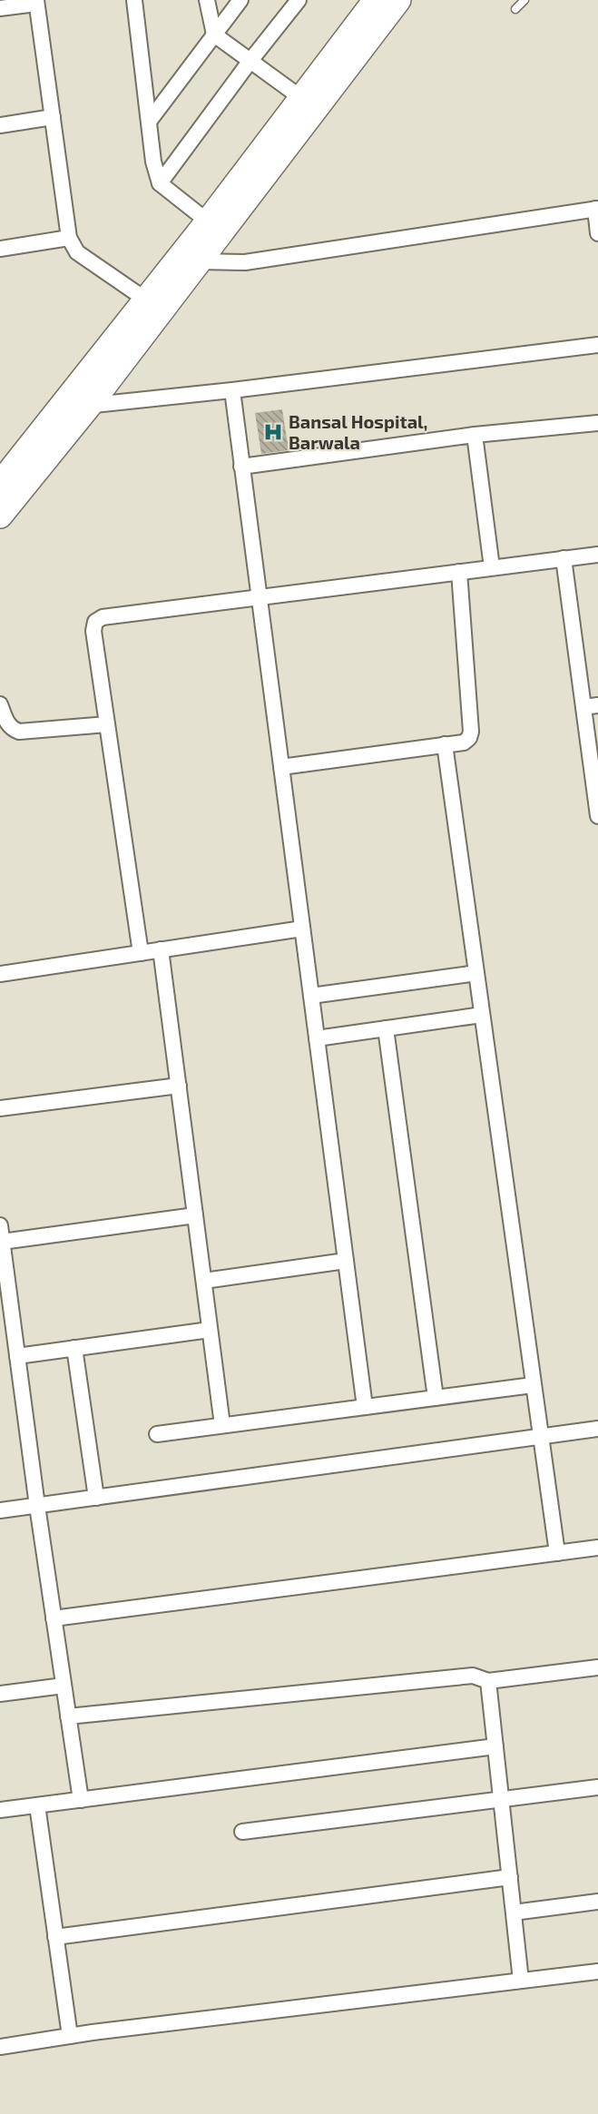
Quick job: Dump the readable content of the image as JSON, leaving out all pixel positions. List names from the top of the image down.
{
  "places": {
    "hospital": ["Bansal Hospital, Barwala"]
  }
}
